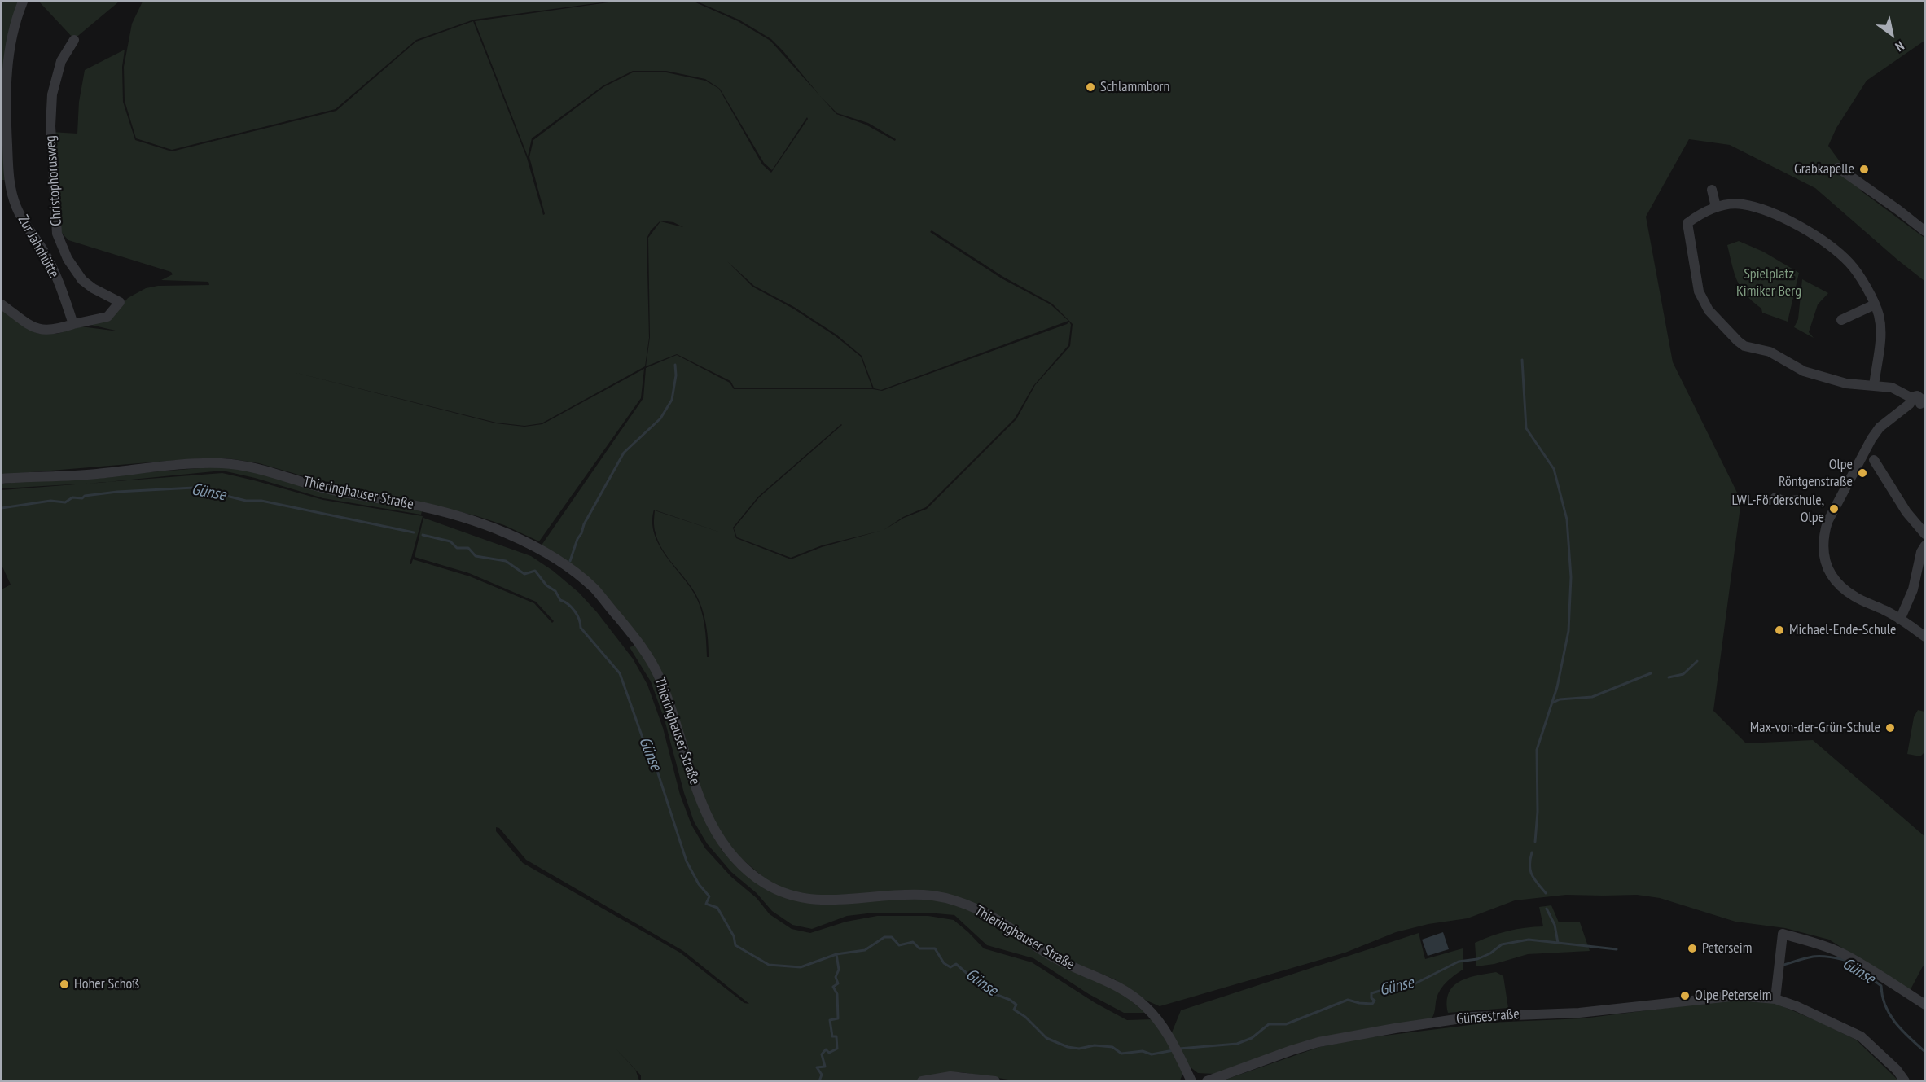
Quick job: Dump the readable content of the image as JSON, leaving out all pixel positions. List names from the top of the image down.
{
  "streets": {
    "street": [
      "Christophorusweg",
      "Zur Jahnhütte",
      "Thieringhauser Straße",
      "Günsestraße"
    ]
  },
  "crossings": [
    ["Christophorusweg", "Zur Jahnhütte"]
  ],
  "water": ["Günse"],
  "parks": ["Spielplatz Kimiker Berg"],
  "places": [
    "Schlammborn",
    "Grabkapelle",
    "Olpe Röntgenstraße",
    "LWL-Förderschule, Olpe",
    "Michael-Ende-Schule",
    "Max-von-der-Grün-Schule",
    "Peterseim",
    "Hoher Schoß",
    "Olpe Peterseim"
  ],
  "north": "bottom right"
}
